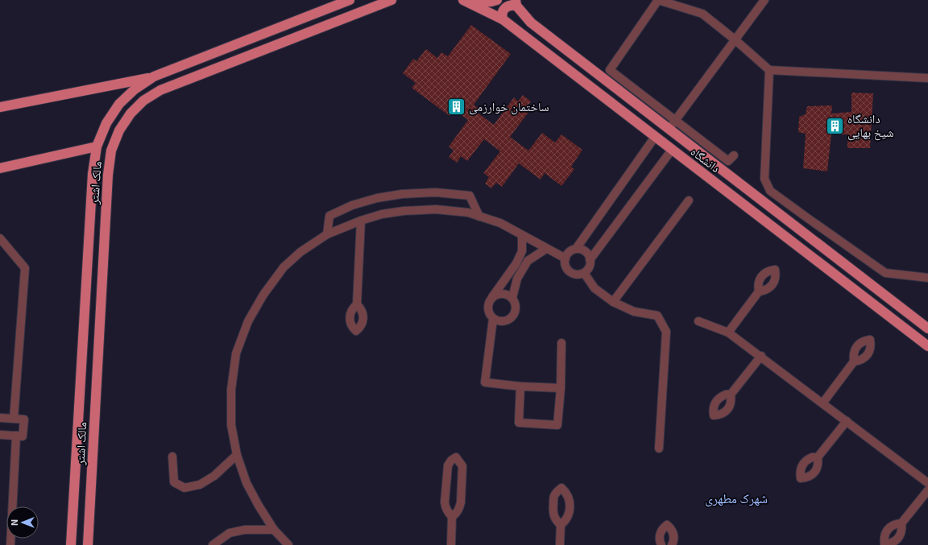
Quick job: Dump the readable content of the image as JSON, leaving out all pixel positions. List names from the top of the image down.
{
  "streets": {
    "main road": ["دانشگاه", "مالک اشتر"]
  },
  "districts": ["شهرک مطهری"],
  "places": {
    "building": ["ساختمان خوارزمی", "دانشگاه شیخ بهایی"]
  },
  "north": "left"
}
